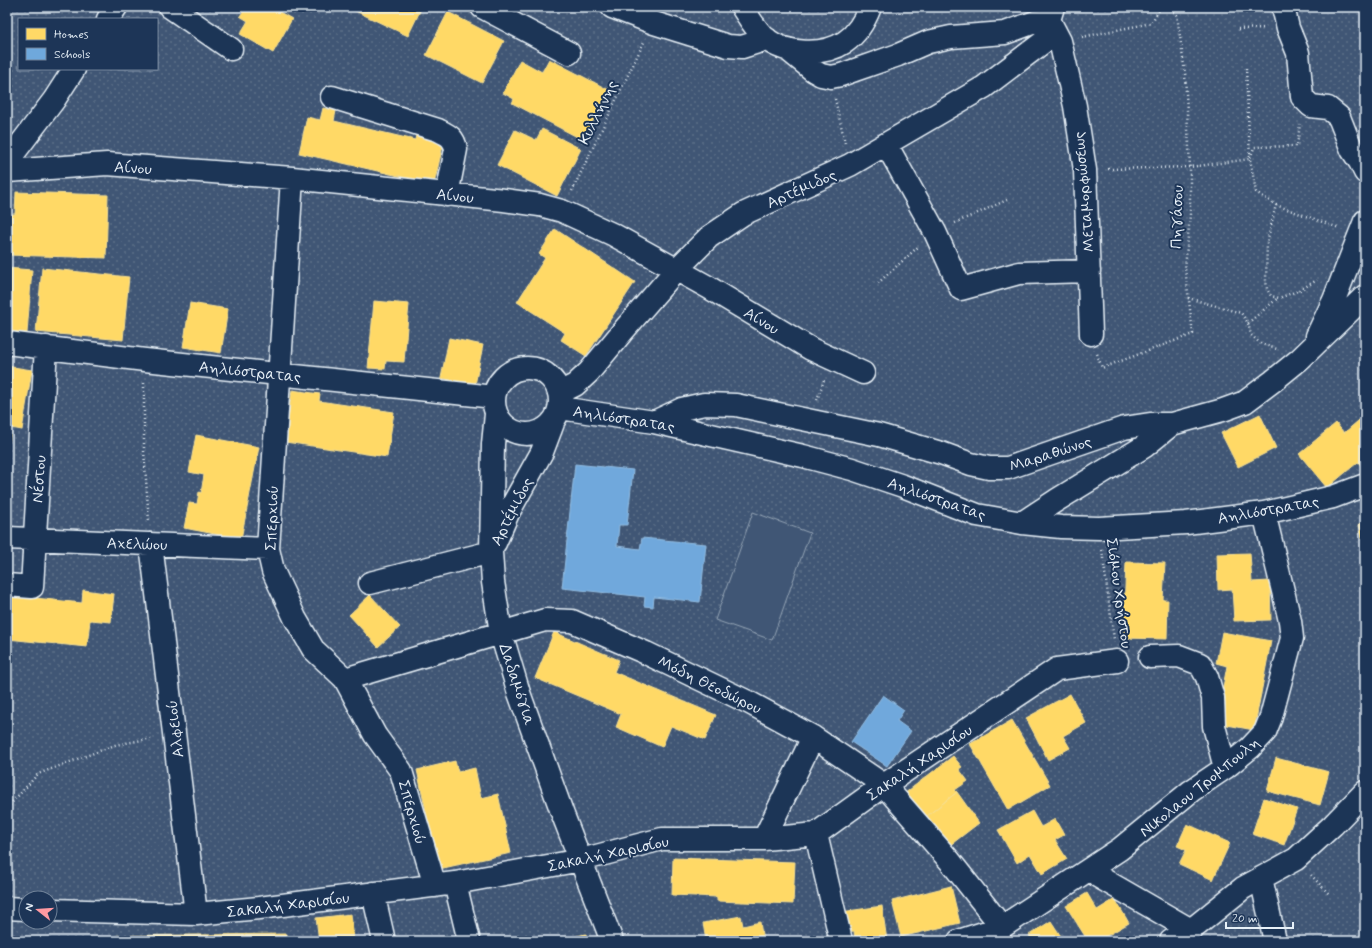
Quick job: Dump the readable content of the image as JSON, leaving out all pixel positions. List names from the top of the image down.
{
  "streets": {
    "street": [
      "Αίνου",
      "Αρτέμιδος",
      "Μεταμορφώσεως",
      "Αηλιόστρατας",
      "Μαραθώνος",
      "Νέστου",
      "Σπερχιού",
      "Αχελώου",
      "Δαδαμόγια",
      "Μόδη Θεοδώρου",
      "Αλφειού",
      "Σακαλή Χαρισίου",
      "Νικολαου Τρομπουλη"
    ],
    "path": ["Κυλλήνης", "Πηγάσου", "Σιόμου Χρήστου"]
  },
  "crossings": [
    ["Κυλλήνης", "Αίνου"],
    ["Αίνου", "Αρτέμιδος"],
    ["Αίνου", "Σπερχιού"],
    ["Αρτέμιδος", "Μεταμορφώσεως"],
    ["Αρτέμιδος", "Αηλιόστρατας"],
    ["Αρτέμιδος", "Δαδαμόγια"],
    ["Αηλιόστρατας", "Μαραθώνος"],
    ["Αηλιόστρατας", "Νέστου"],
    ["Αηλιόστρατας", "Σπερχιού"],
    ["Αηλιόστρατας", "Σιόμου Χρήστου"],
    ["Αηλιόστρατας", "Δαδαμόγια"],
    ["Αηλιόστρατας", "Νικολαου Τρομπουλη"],
    ["Νέστου", "Αχελώου"],
    ["Σπερχιού", "Αχελώου"],
    ["Σπερχιού", "Μόδη Θεοδώρου"],
    ["Σπερχιού", "Σακαλή Χαρισίου"],
    ["Αχελώου", "Αλφειού"],
    ["Σιόμου Χρήστου", "Σακαλή Χαρισίου"],
    ["Δαδαμόγια", "Μόδη Θεοδώρου"],
    ["Δαδαμόγια", "Σακαλή Χαρισίου"],
    ["Μόδη Θεοδώρου", "Σακαλή Χαρισίου"],
    ["Μόδη Θεοδώρου", "Νικολαου Τρομπουλη"],
    ["Αλφειού", "Σακαλή Χαρισίου"]
  ],
  "legend": ["Homes", "Schools"],
  "scale_bar": "20 m",
  "north": "left"
}
